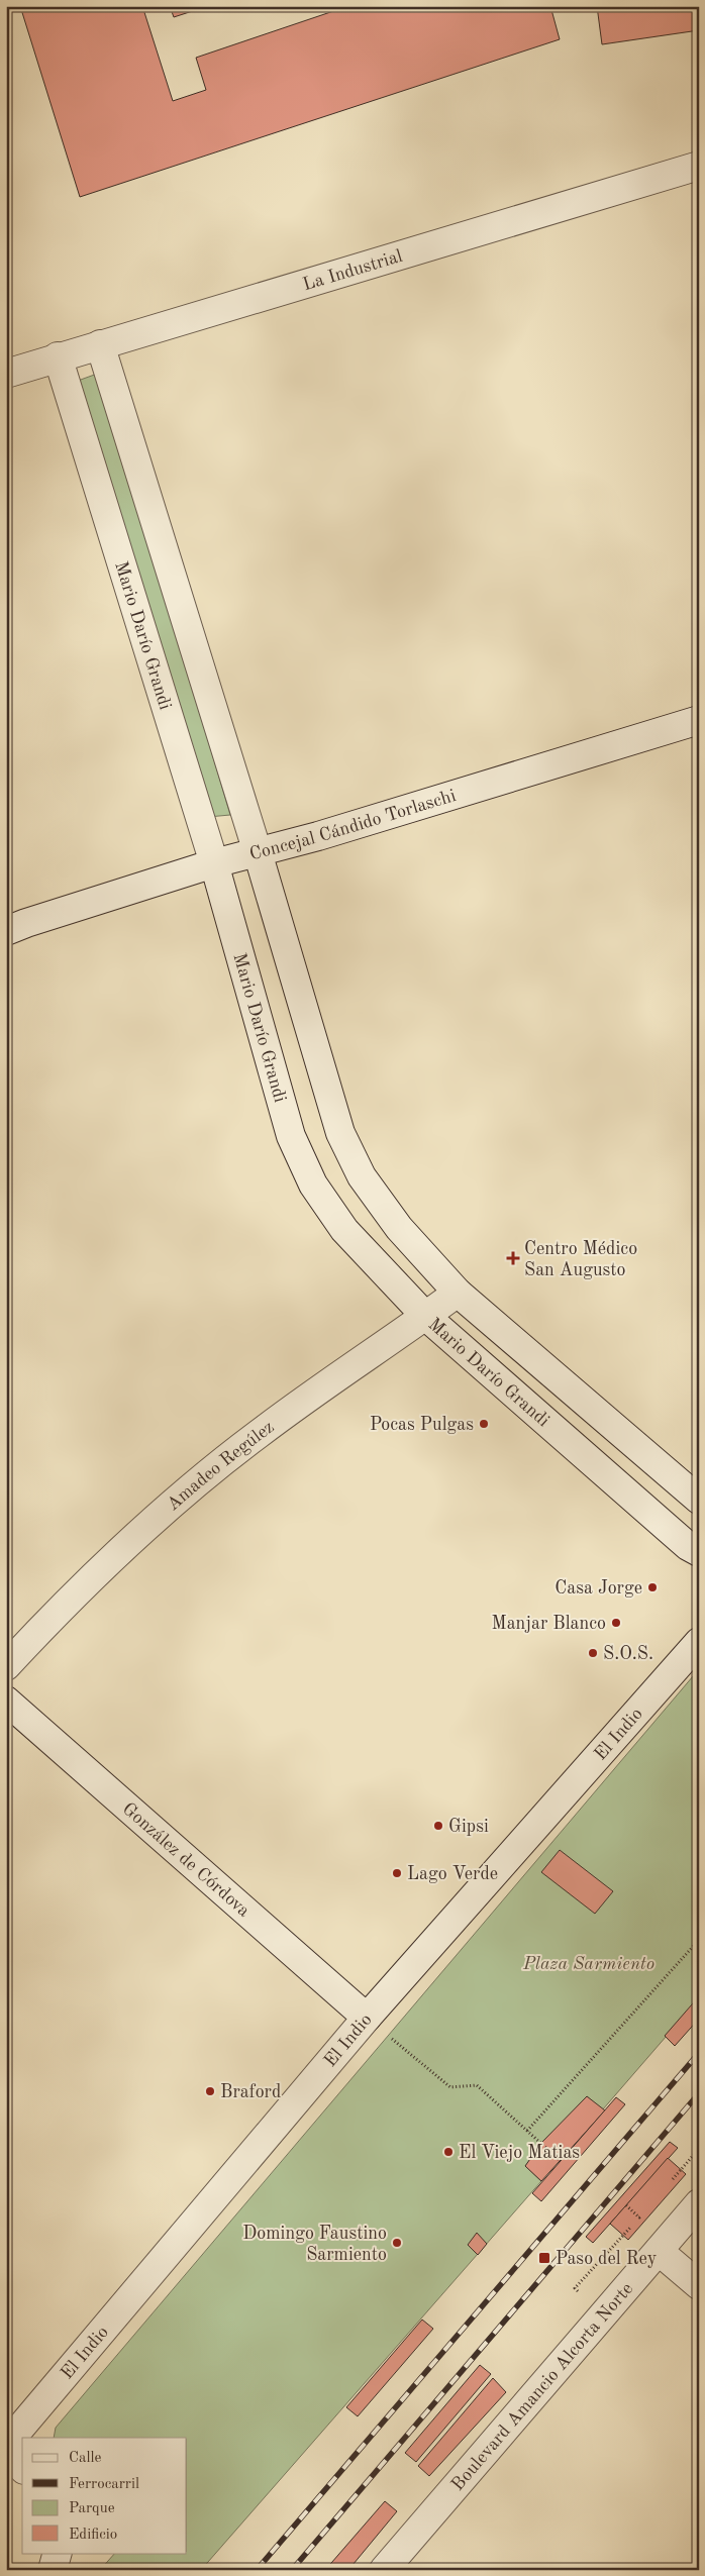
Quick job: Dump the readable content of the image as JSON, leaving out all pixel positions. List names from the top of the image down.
{
  "streets": {
    "street": [
      "La Industrial",
      "Mario Darío Grandi",
      "Concejal Cándido Torlaschi",
      "Amadeo Regúlez",
      "El Indio",
      "González de Córdova",
      "Boulevard Amancio Alcorta Norte"
    ]
  },
  "crossings": [
    ["La Industrial", "Mario Darío Grandi"],
    ["Mario Darío Grandi", "Concejal Cándido Torlaschi"],
    ["Mario Darío Grandi", "Amadeo Regúlez"],
    ["El Indio", "González de Córdova"]
  ],
  "parks": ["Plaza Sarmiento"],
  "places": {
    "health": ["Centro Médico San Augusto"],
    "other": [
      "Pocas Pulgas",
      "Casa Jorge",
      "Manjar Blanco",
      "S.O.S.",
      "Gipsi",
      "Lago Verde",
      "Braford",
      "El Viejo Matias",
      "Domingo Faustino Sarmiento"
    ],
    "transit": ["Paso del Rey"]
  },
  "legend": [
    "Calle",
    "Ferrocarril",
    "Parque",
    "Edificio"
  ]
}
